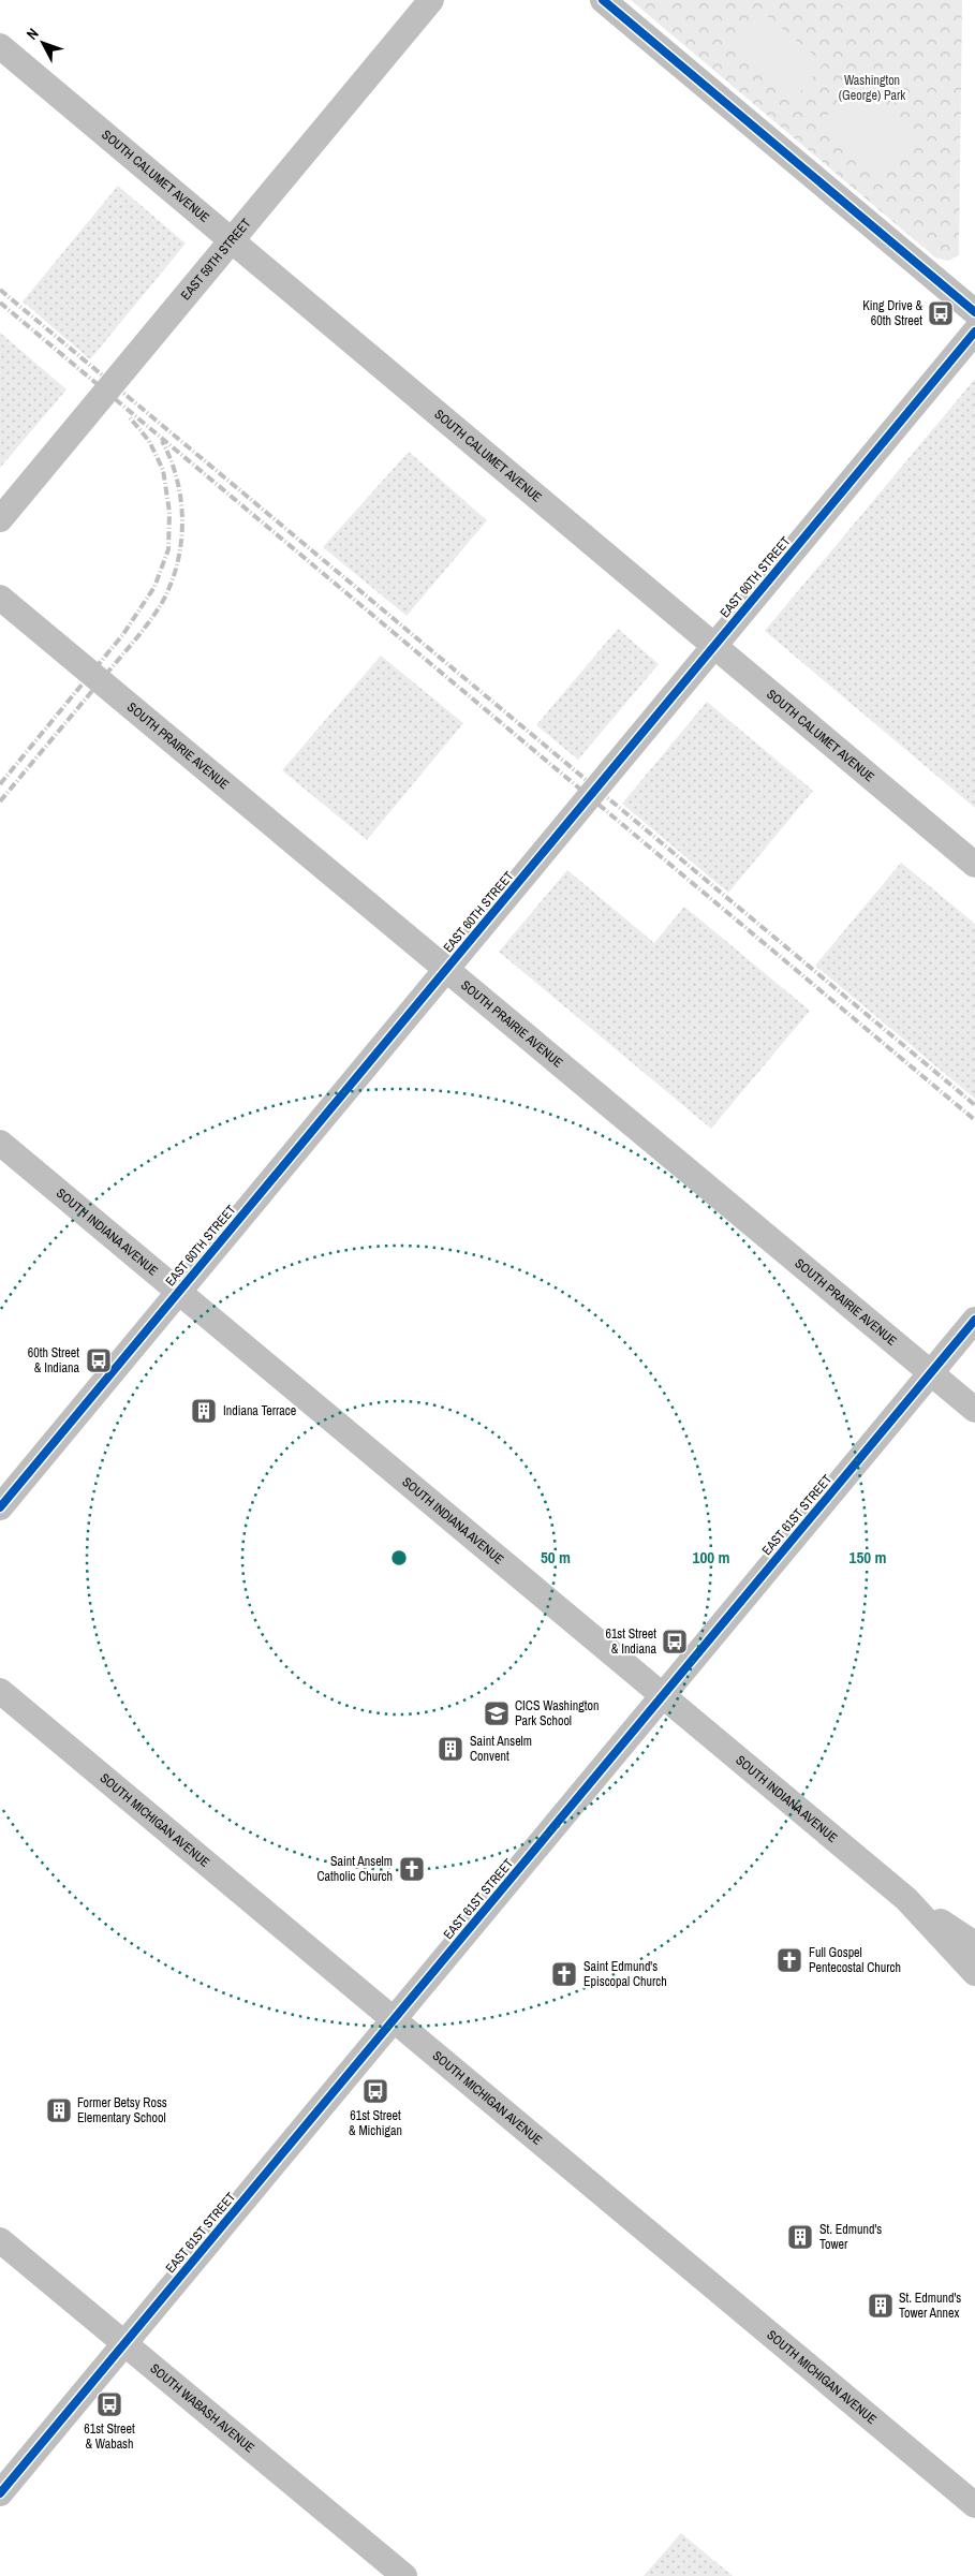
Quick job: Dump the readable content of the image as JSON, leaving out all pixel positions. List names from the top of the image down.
{
  "streets": {
    "street": [
      "SOUTH CALUMET AVENUE",
      "EAST 59TH STREET",
      "EAST 60TH STREET",
      "SOUTH PRAIRIE AVENUE",
      "SOUTH INDIANA AVENUE",
      "EAST 61ST STREET",
      "SOUTH MICHIGAN AVENUE",
      "SOUTH WABASH AVENUE"
    ]
  },
  "crossings": [
    ["SOUTH CALUMET AVENUE", "EAST 59TH STREET"],
    ["SOUTH CALUMET AVENUE", "EAST 60TH STREET"],
    ["EAST 60TH STREET", "SOUTH PRAIRIE AVENUE"],
    ["EAST 60TH STREET", "SOUTH INDIANA AVENUE"],
    ["SOUTH PRAIRIE AVENUE", "EAST 61ST STREET"],
    ["SOUTH INDIANA AVENUE", "EAST 61ST STREET"],
    ["EAST 61ST STREET", "SOUTH MICHIGAN AVENUE"],
    ["EAST 61ST STREET", "SOUTH WABASH AVENUE"]
  ],
  "parks": ["Washington (George) Park"],
  "places": {
    "bus stop": [
      "King Drive & 60th Street",
      "60th Street & Indiana",
      "61st Street & Indiana",
      "61st Street & Michigan",
      "61st Street & Wabash"
    ],
    "building": [
      "Indiana Terrace",
      "Saint Anselm Convent",
      "Former Betsy Ross Elementary School",
      "St. Edmund's Tower",
      "St. Edmund's Tower Annex"
    ],
    "school or university": ["CICS Washington Park School"],
    "church": ["Saint Anselm Catholic Church", "Full Gospel Pentecostal Church", "Saint Edmund's Episcopal Church"]
  },
  "north": "top left",
  "rings": ["50 m", "100 m", "150 m"]
}
